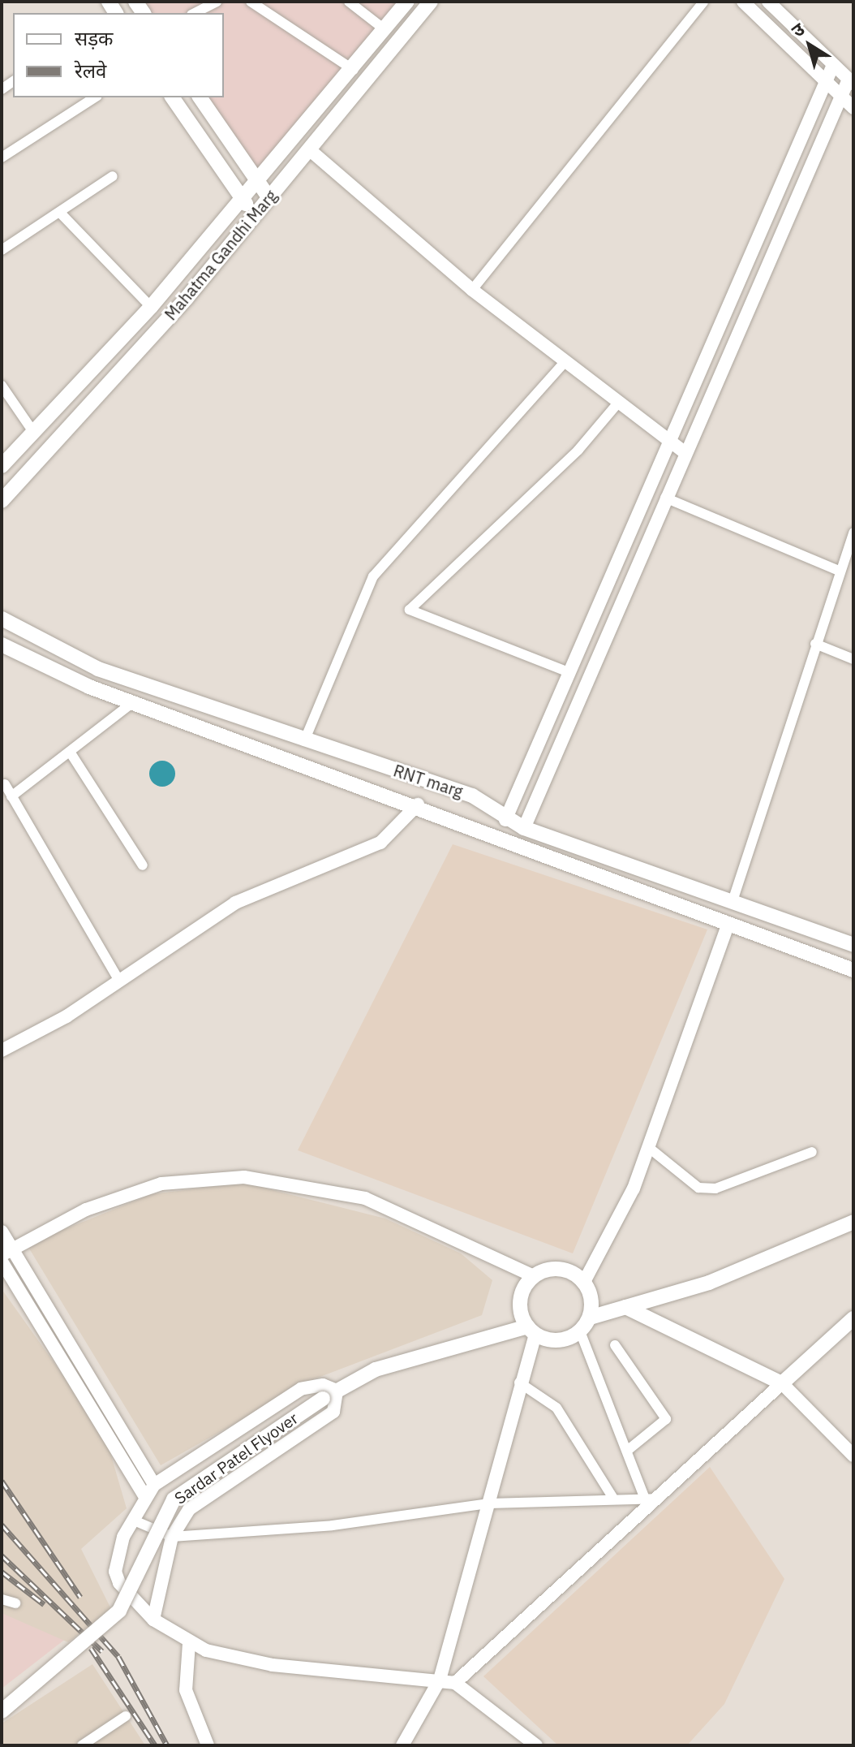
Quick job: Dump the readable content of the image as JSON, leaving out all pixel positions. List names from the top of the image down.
{
  "streets": {
    "main road": ["Mahatma Gandhi Marg", "RNT marg", "Sardar Patel Flyover"]
  },
  "legend": ["सड़क", "रेलवे"],
  "north": "top left"
}
